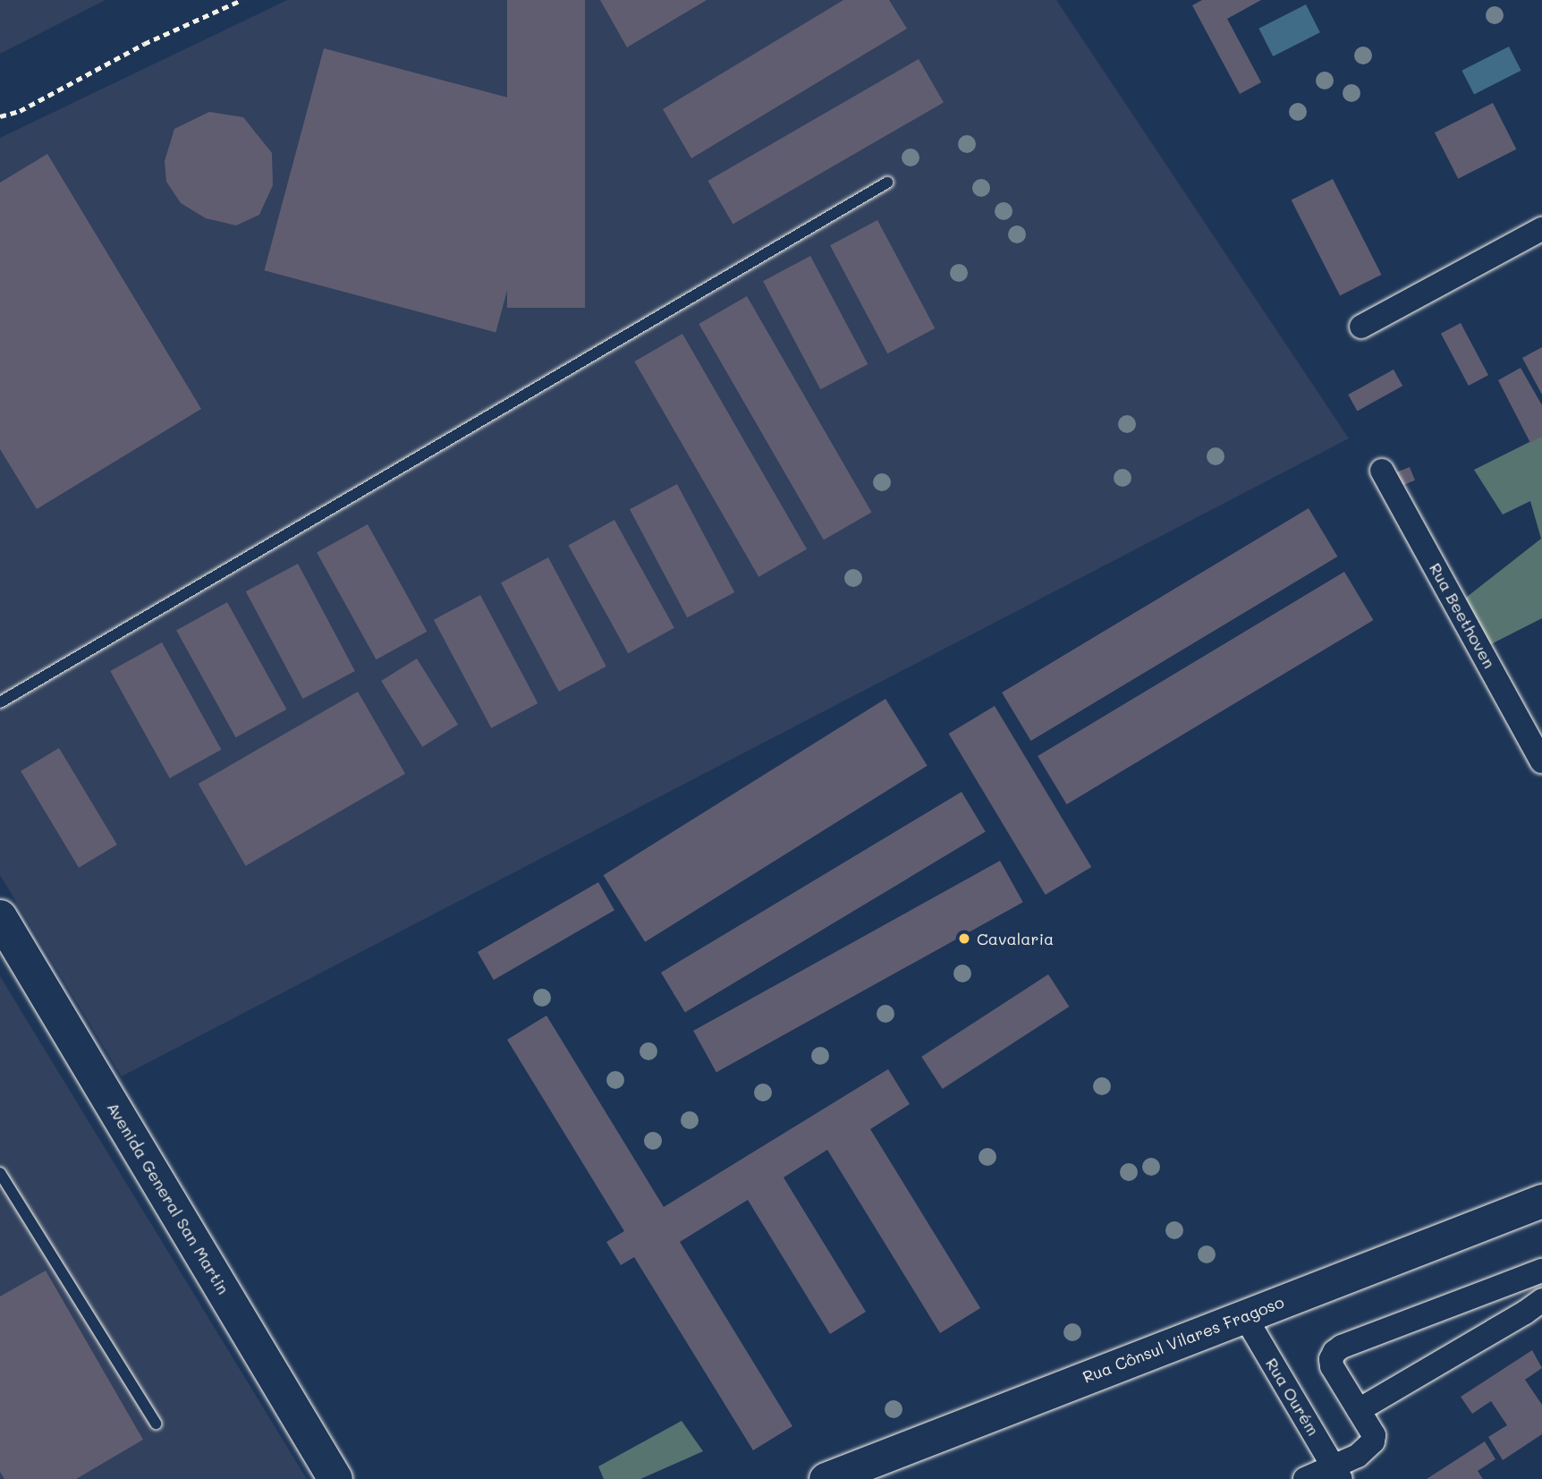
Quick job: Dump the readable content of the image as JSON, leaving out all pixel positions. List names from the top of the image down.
{
  "streets": {
    "main road": ["Avenida General San Martin"],
    "street": ["Rua Beethoven", "Rua Cônsul Vilares Fragoso", "Rua Ourém"]
  },
  "crossings": [
    ["Rua Cônsul Vilares Fragoso", "Rua Ourém"]
  ],
  "places": ["Cavalaria"]
}
